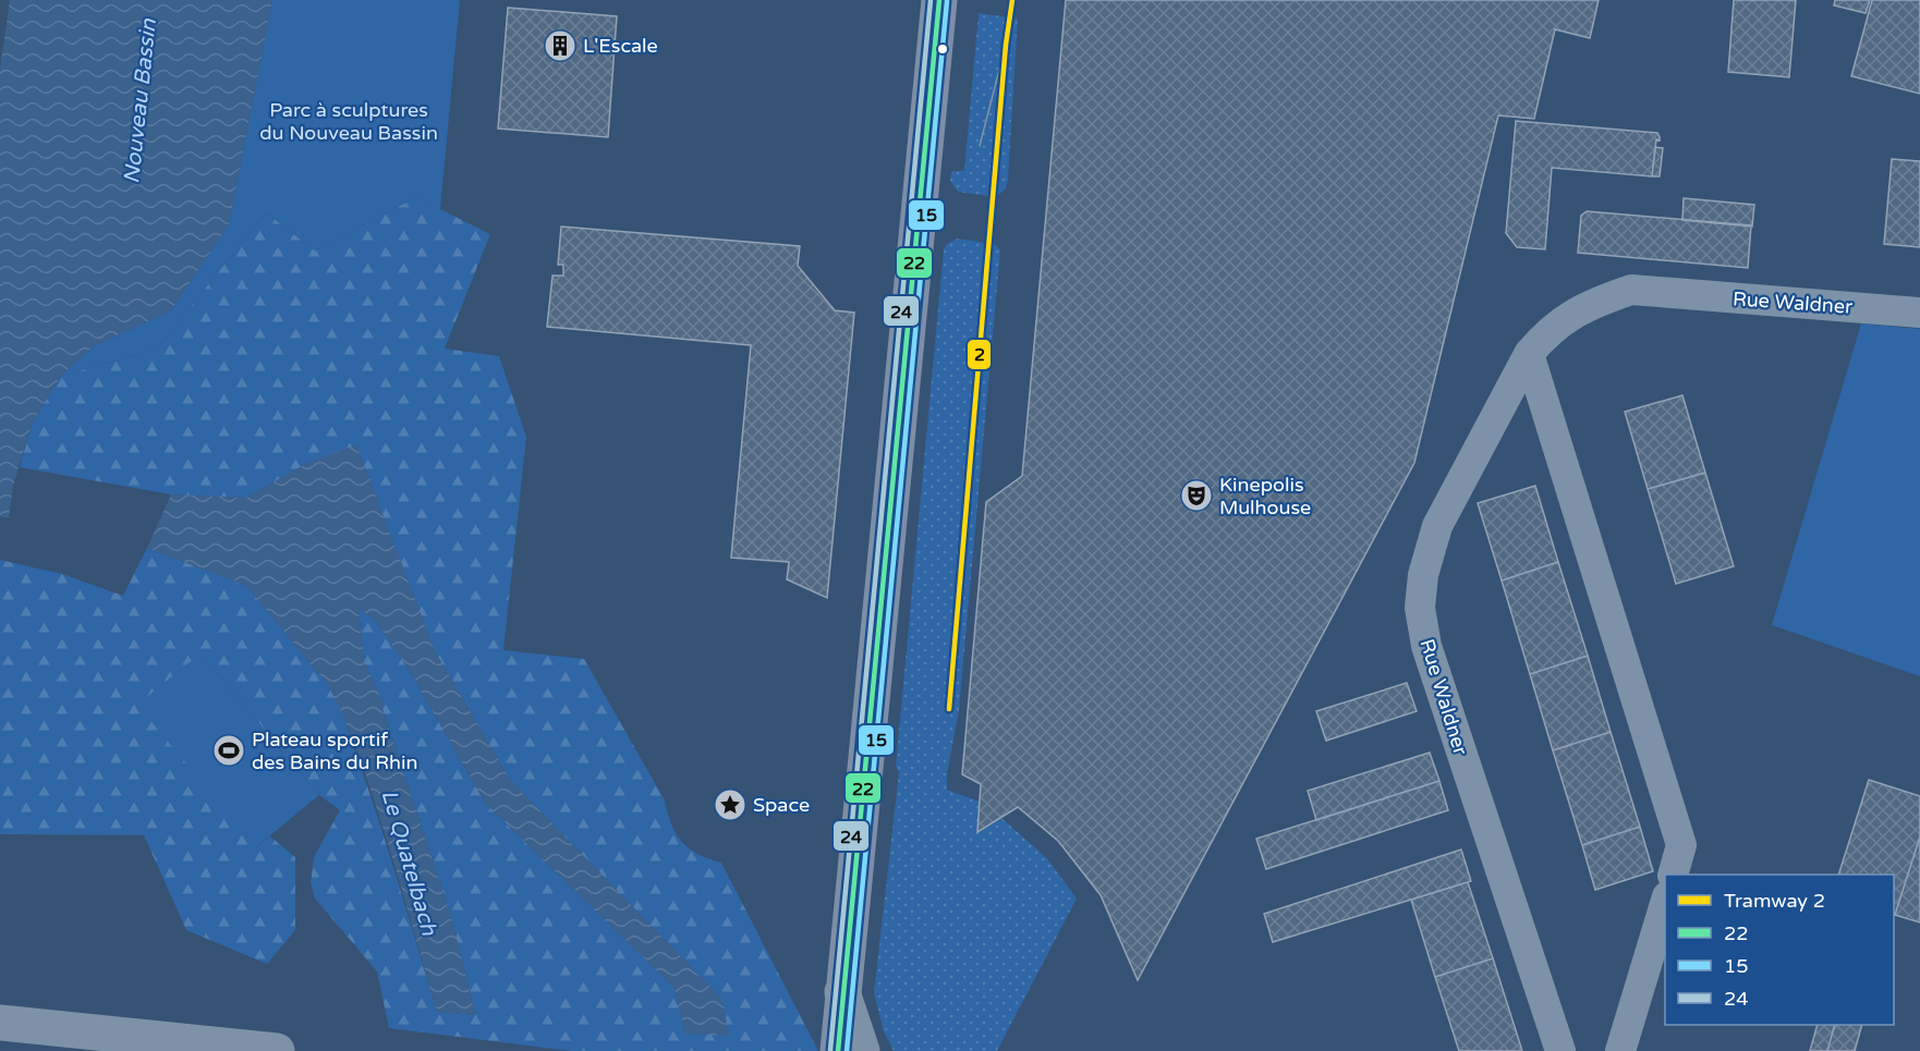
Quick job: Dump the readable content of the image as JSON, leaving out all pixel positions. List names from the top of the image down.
{
  "streets": {
    "street": ["Rue Waldner"]
  },
  "water": ["Nouveau Bassin", "Le Quatelbach"],
  "parks": ["Parc à sculptures du Nouveau Bassin"],
  "places": {
    "building": ["L'Escale"],
    "theatre": ["Kinepolis Mulhouse"],
    "sports": ["Plateau sportif des Bains du Rhin"],
    "place": ["Space"]
  },
  "lines": [
    "tram line 2",
    "transit line 22",
    "transit line 24",
    "transit line 15"
  ],
  "legend": [
    "Tramway 2",
    "22",
    "15",
    "24"
  ]
}
